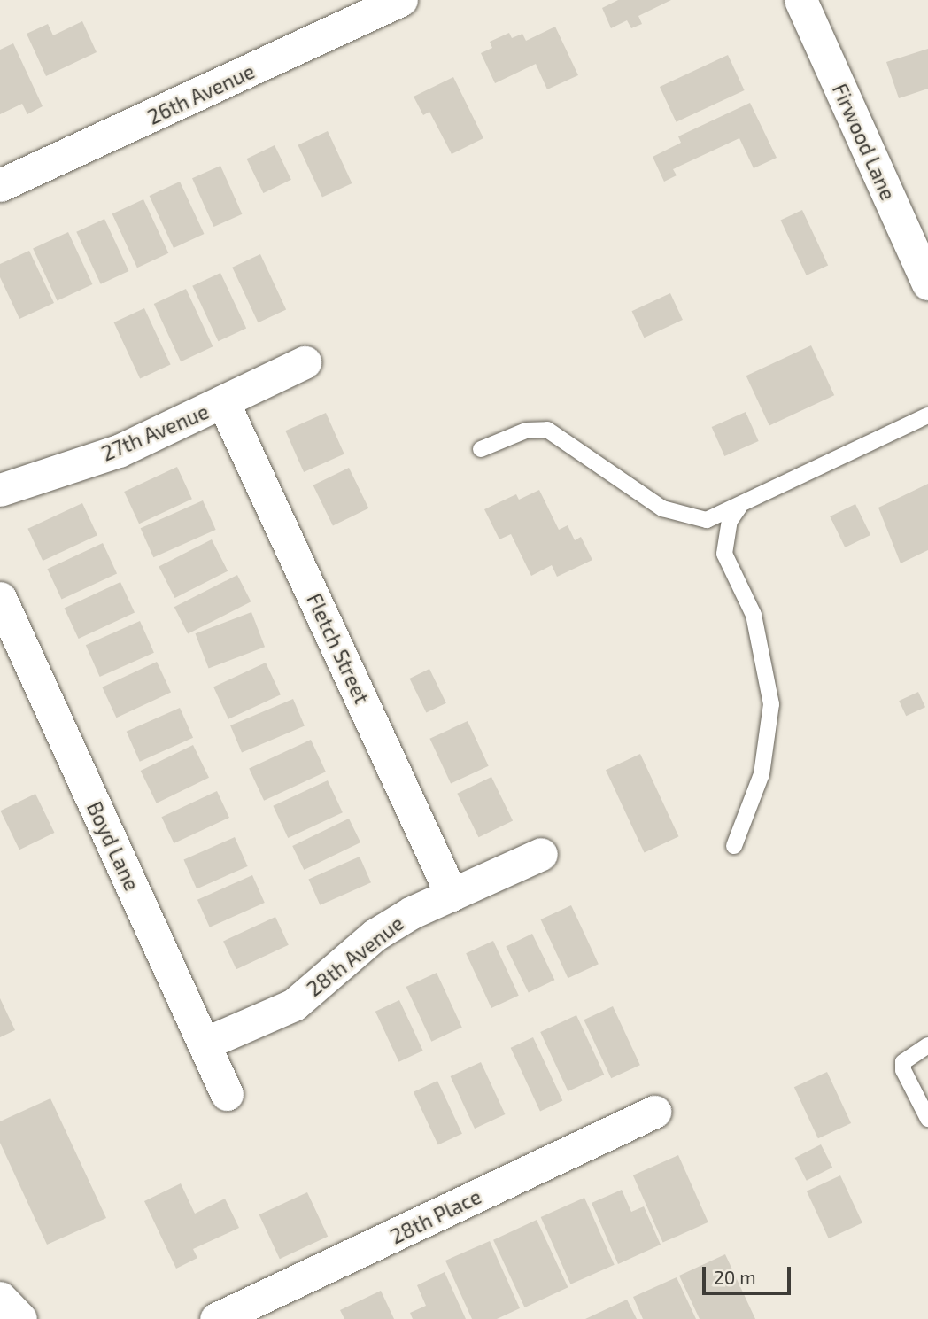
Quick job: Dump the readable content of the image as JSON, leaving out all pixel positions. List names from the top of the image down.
{
  "streets": {
    "street": [
      "26th Avenue",
      "Firwood Lane",
      "27th Avenue",
      "Fletch Street",
      "Boyd Lane",
      "28th Avenue",
      "28th Place"
    ]
  },
  "crossings": [
    ["27th Avenue", "Fletch Street"],
    ["Fletch Street", "28th Avenue"],
    ["Boyd Lane", "28th Avenue"]
  ],
  "scale_bar": "20 m"
}
